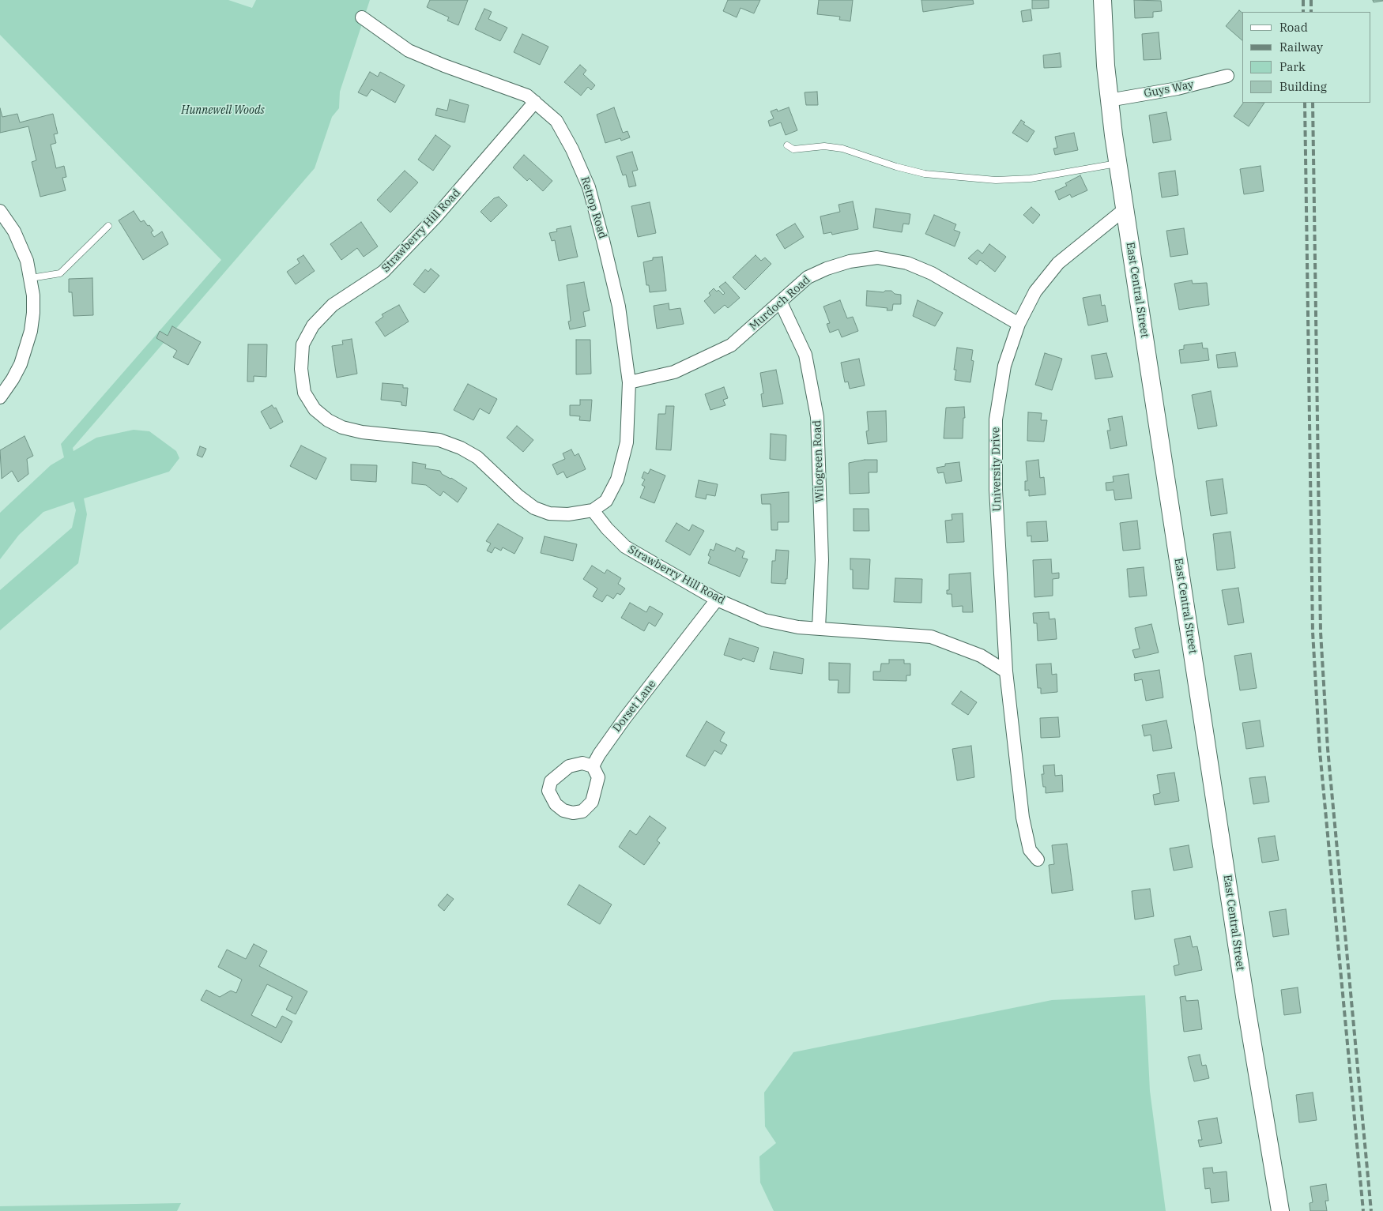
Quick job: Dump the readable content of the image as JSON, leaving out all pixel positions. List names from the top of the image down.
{
  "streets": {
    "main road": ["East Central Street"],
    "street": [
      "Guys Way",
      "Retrop Road",
      "Strawberry Hill Road",
      "Murdoch Road",
      "Wilogreen Road",
      "University Drive",
      "Dorset Lane"
    ]
  },
  "crossings": [
    ["Guys Way", "East Central Street"],
    ["Retrop Road", "Strawberry Hill Road"],
    ["Retrop Road", "Murdoch Road"],
    ["Strawberry Hill Road", "Wilogreen Road"],
    ["Strawberry Hill Road", "University Drive"],
    ["Strawberry Hill Road", "Dorset Lane"],
    ["East Central Street", "University Drive"],
    ["Murdoch Road", "Wilogreen Road"],
    ["Murdoch Road", "University Drive"]
  ],
  "parks": ["Hunnewell Woods"],
  "legend": [
    "Road",
    "Railway",
    "Park",
    "Building"
  ]
}
